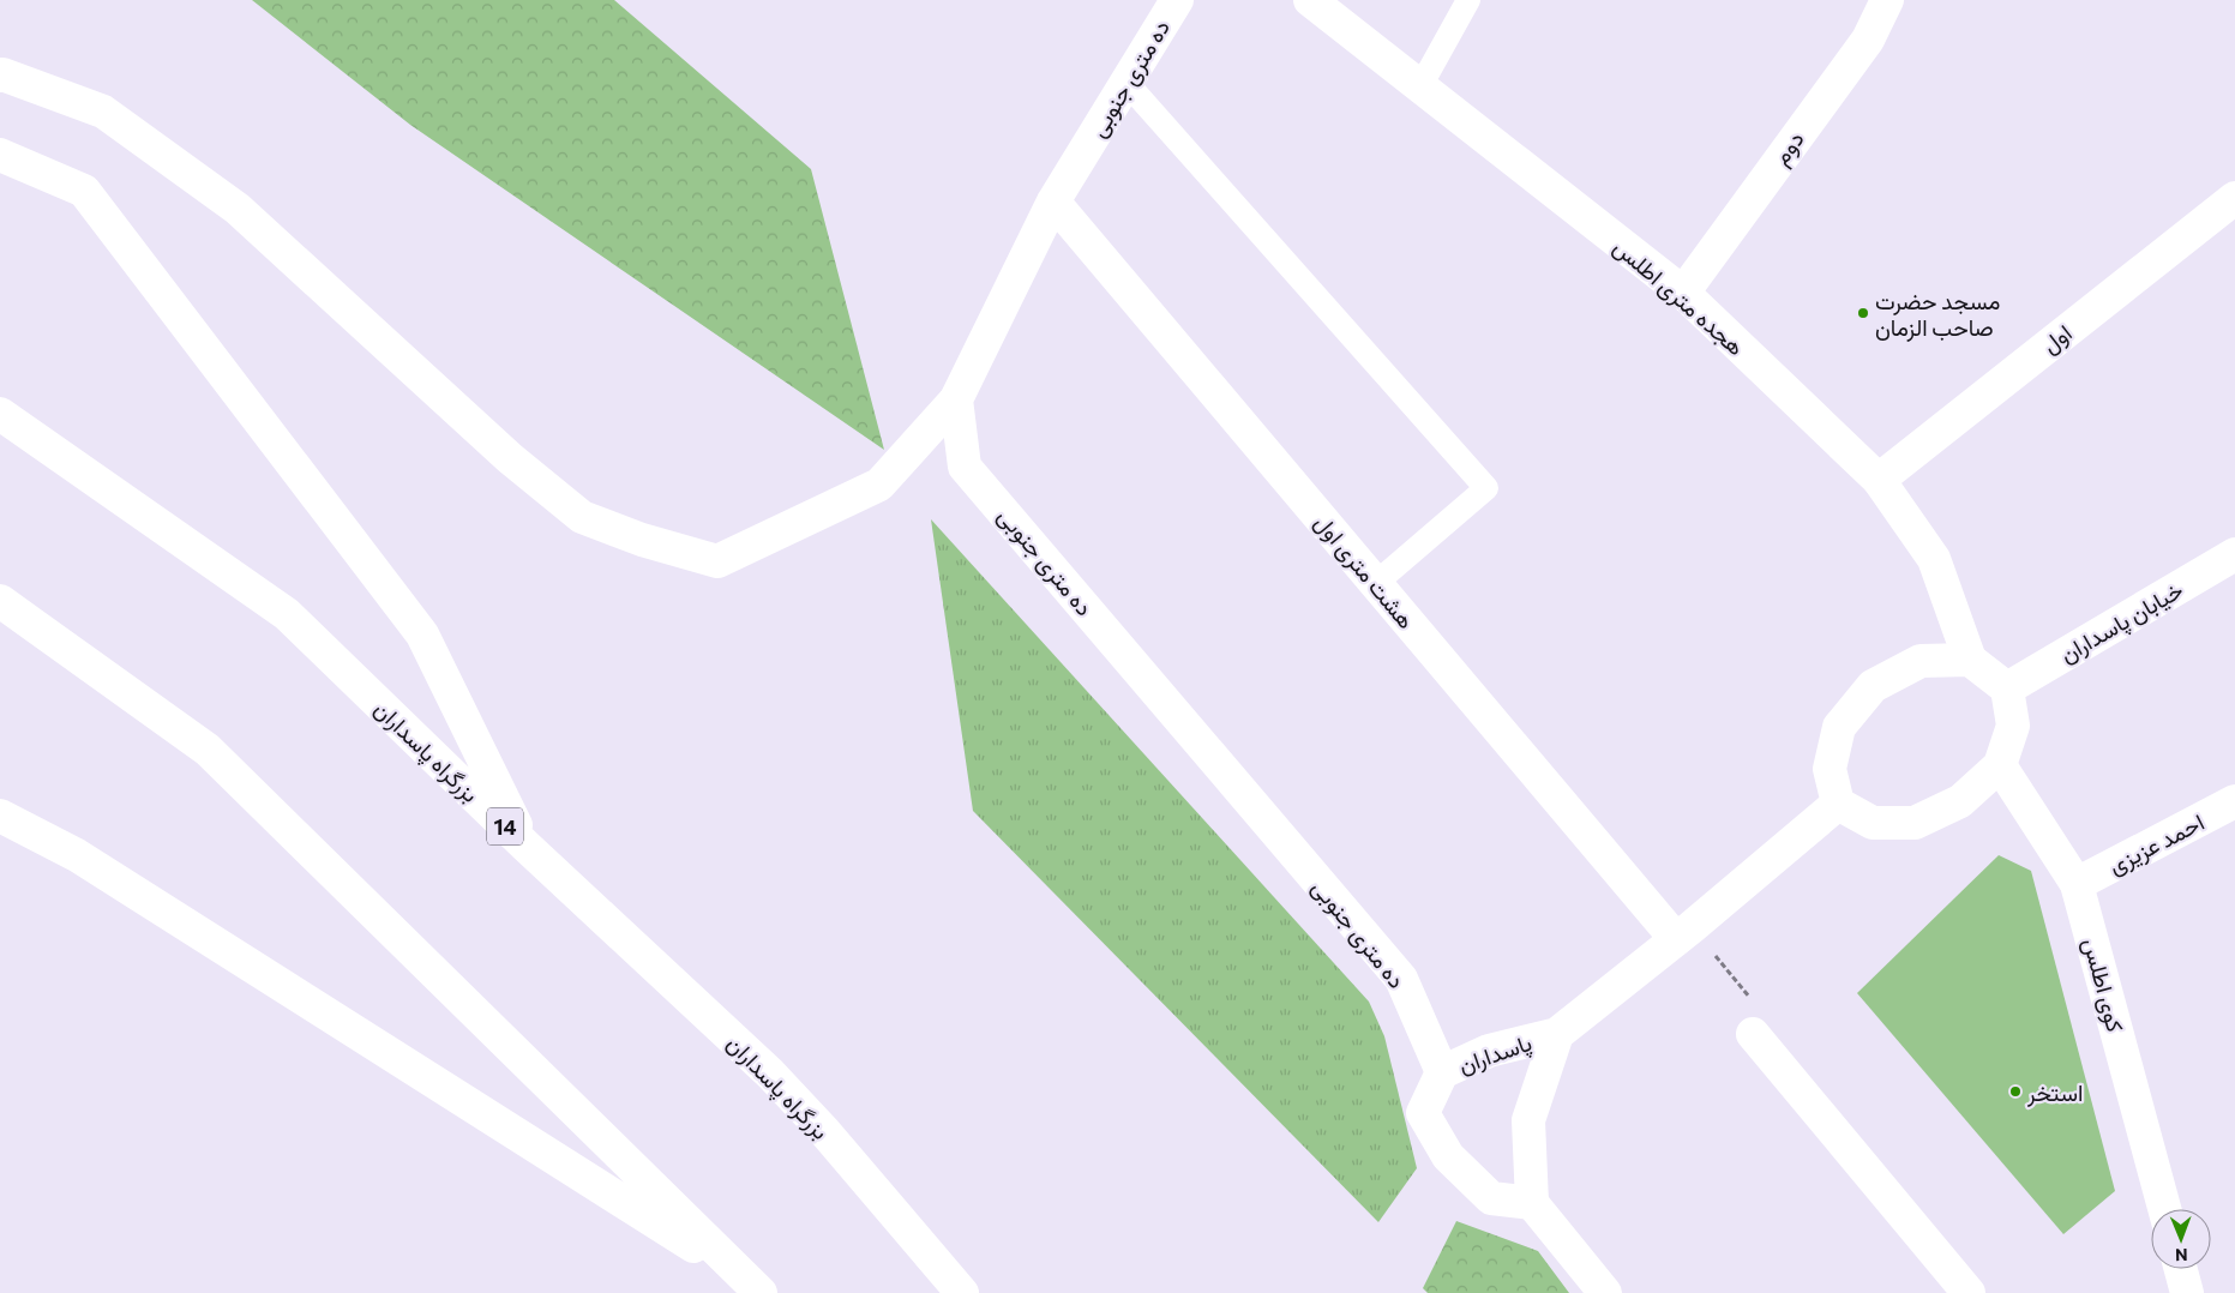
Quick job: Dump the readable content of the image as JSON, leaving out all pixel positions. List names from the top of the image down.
{
  "streets": {
    "main road": [
      "ده متری جنوبی",
      "دوم",
      "هجده متری اطلس",
      "اول",
      "هشت متری اول",
      "خیابان پاسداران",
      "بزرگراه پاسداران",
      "14",
      "احمد عزیزی",
      "کوی اطلس",
      "پاسداران"
    ]
  },
  "crossings": [
    ["ده متری جنوبی", "هشت متری اول"],
    ["ده متری جنوبی", "پاسداران"],
    ["دوم", "هجده متری اطلس"],
    ["هجده متری اطلس", "اول"],
    ["هجده متری اطلس", "خیابان پاسداران"],
    ["هجده متری اطلس", "کوی اطلس"],
    ["هجده متری اطلس", "پاسداران"],
    ["هشت متری اول", "پاسداران"],
    ["خیابان پاسداران", "کوی اطلس"],
    ["خیابان پاسداران", "پاسداران"],
    ["احمد عزیزی", "کوی اطلس"],
    ["کوی اطلس", "پاسداران"]
  ],
  "places": ["مسجد حضرت صاحب الزمان", "استخر"],
  "north": "bottom"
}
